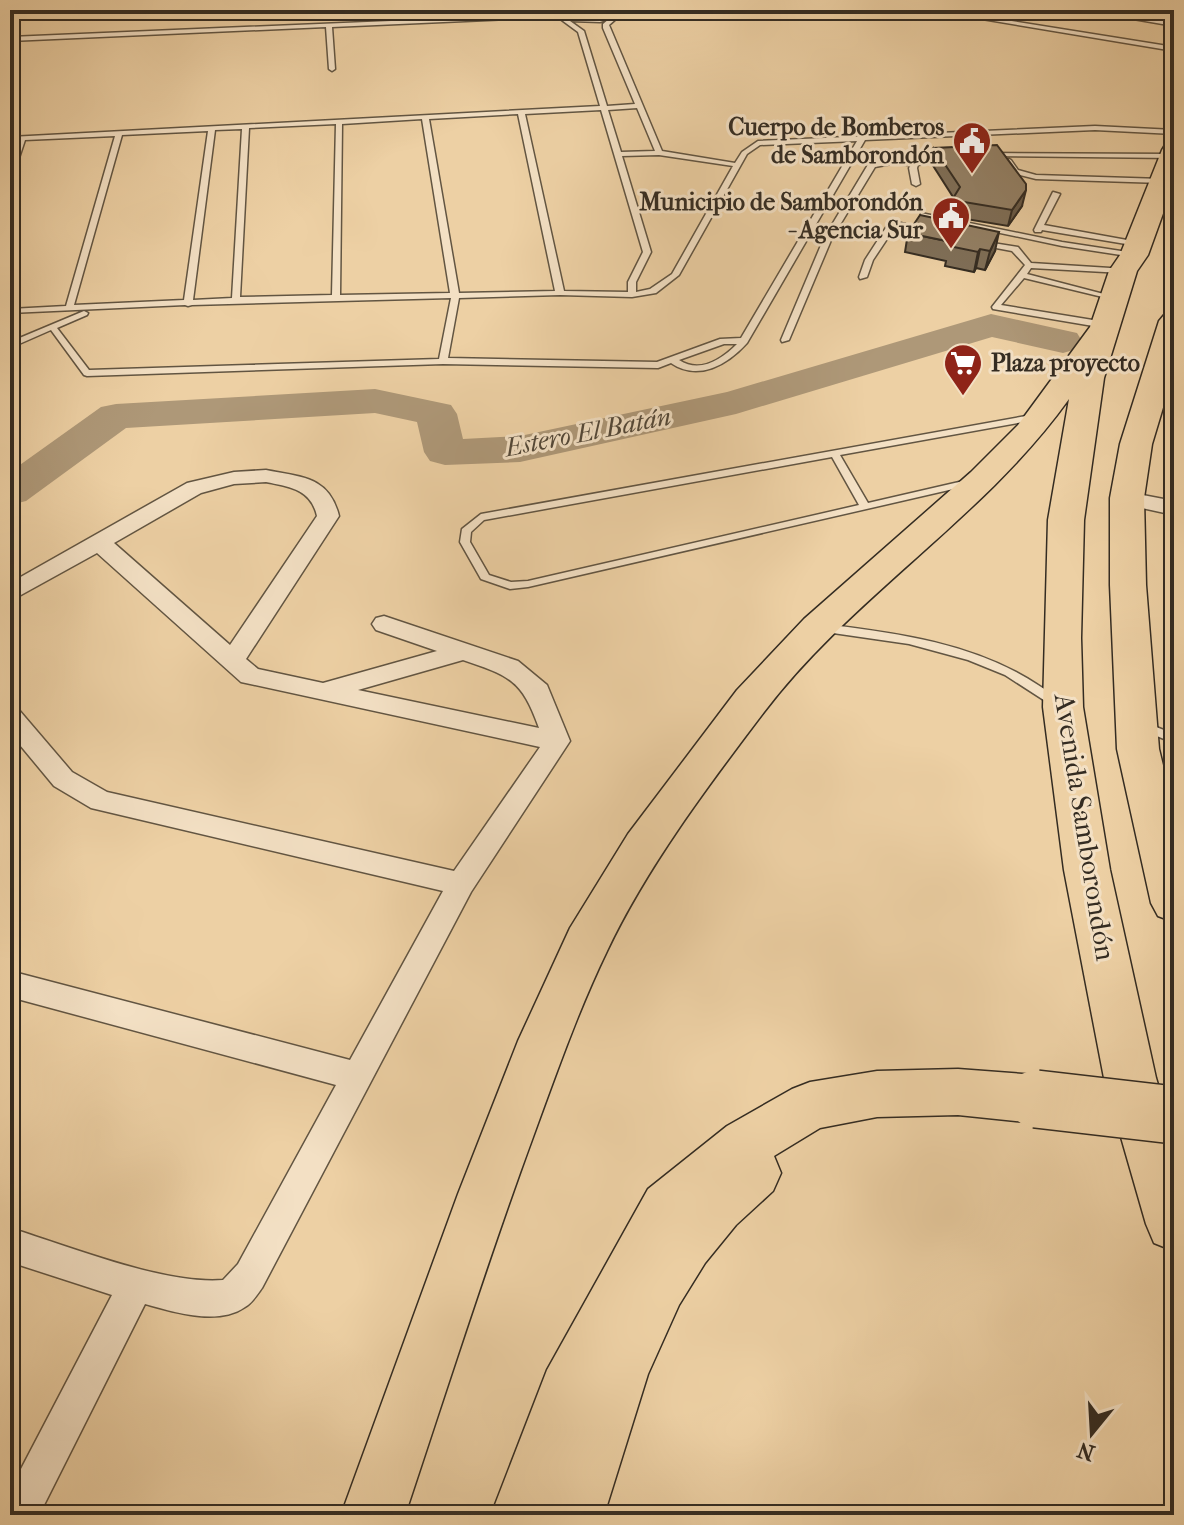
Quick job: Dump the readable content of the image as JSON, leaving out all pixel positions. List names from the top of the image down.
{
  "streets": {
    "highway": ["Avenida Samborondón"]
  },
  "water": ["Estero El Batán"],
  "places": {
    "public building": ["Cuerpo de Bomberos de Samborondón", "Municipio de Samborondón - Agencia Sur"],
    "supermarket": ["Plaza proyecto"]
  },
  "north": "bottom"
}
